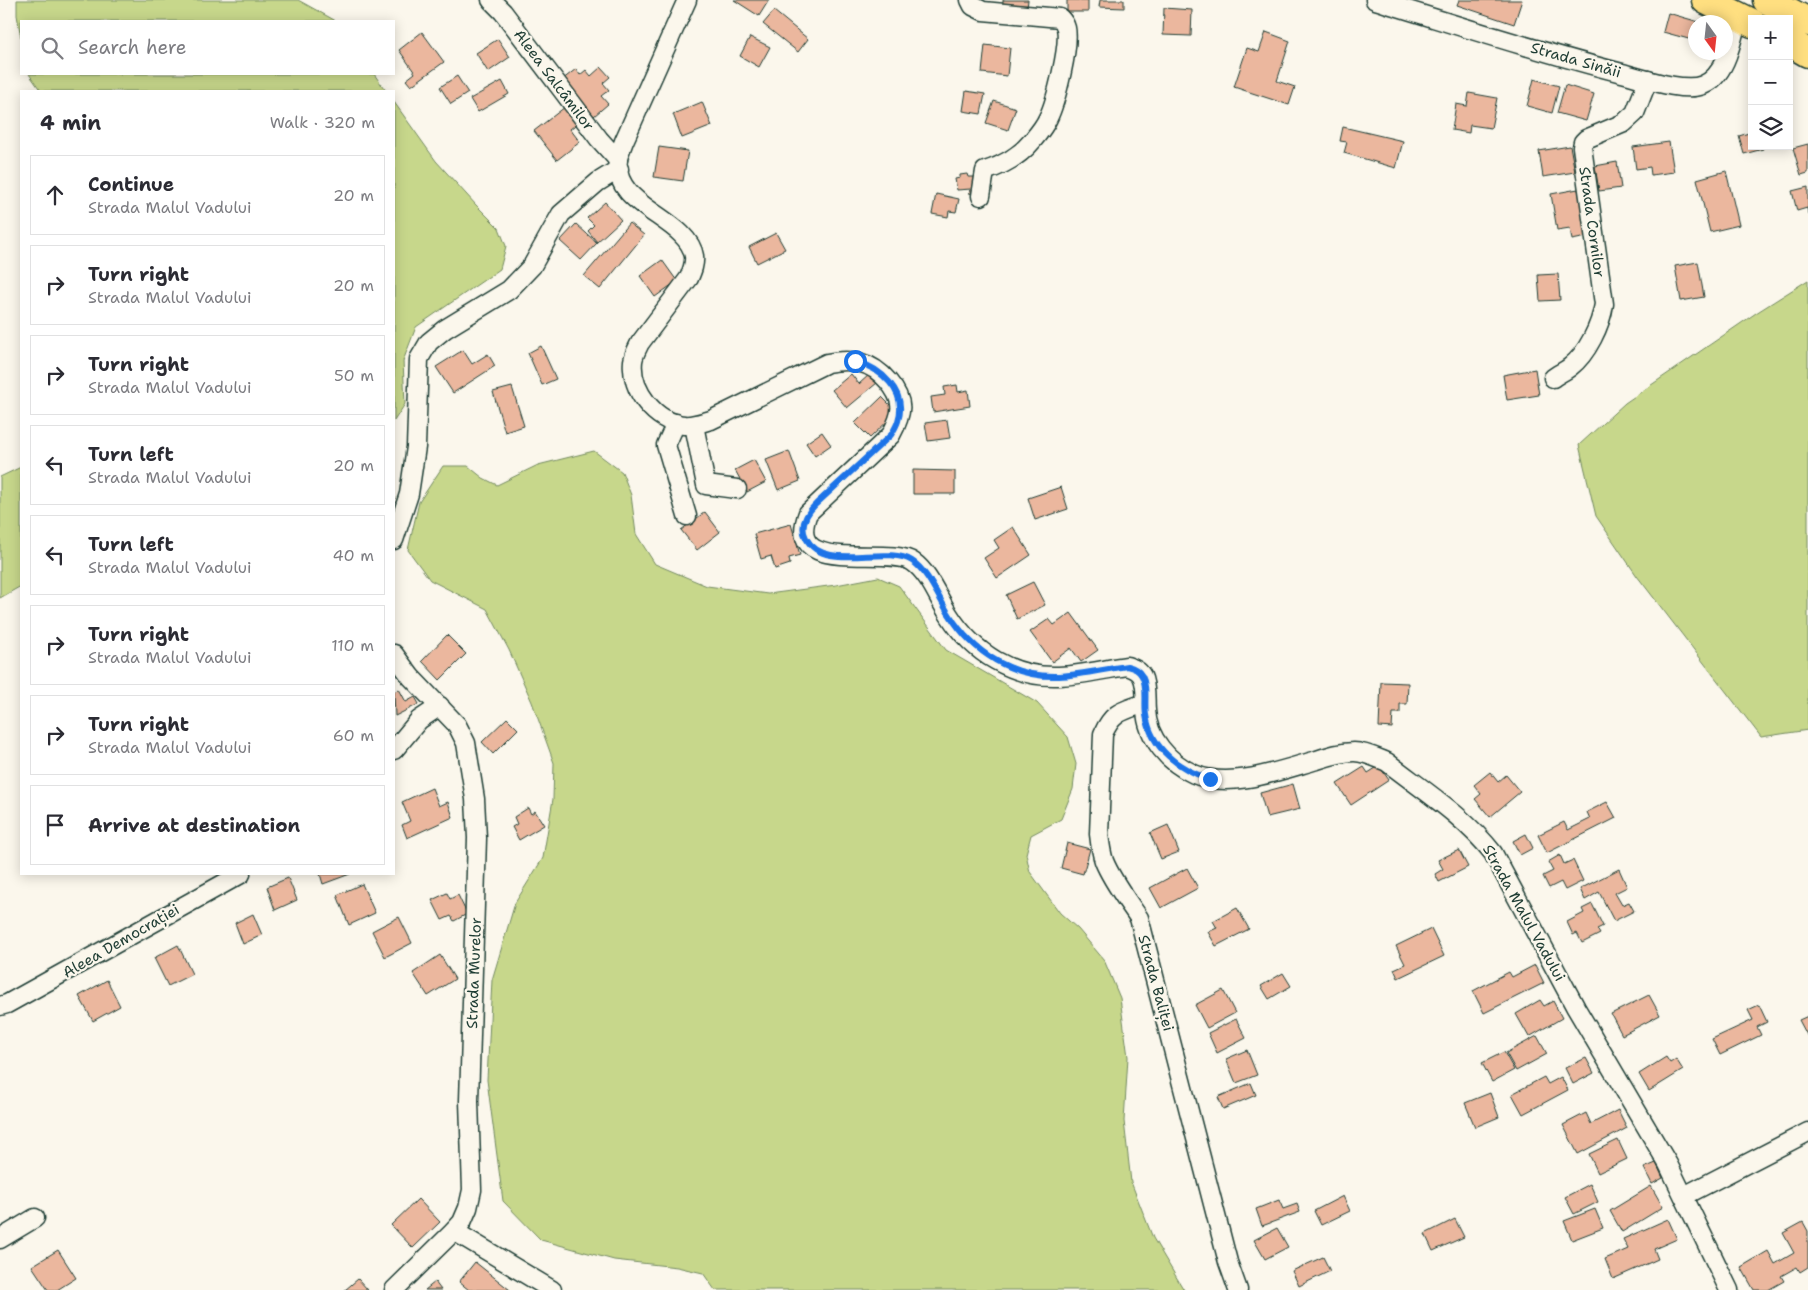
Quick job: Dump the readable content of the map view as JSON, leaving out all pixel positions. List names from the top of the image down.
{
  "streets": {
    "street": [
      "Strada Sinăii",
      "Aleea Salcâmilor",
      "Strada Cornilor",
      "Strada Malul Vadului",
      "Aleea Democrației",
      "Strada Murelor",
      "Strada Baliței"
    ]
  },
  "crossings": [
    ["Strada Sinăii", "Strada Cornilor"],
    ["Aleea Salcâmilor", "Strada Malul Vadului"],
    ["Strada Malul Vadului", "Strada Baliței"]
  ],
  "north": "bottom",
  "page": {
    "map_buttons": ["+", "−"],
    "search": "Search here",
    "heading": ["4 min", "Walk · 320 m"],
    "list": [
      ["Continue", "Strada Malul Vadului", "20 m"],
      ["Turn right", "Strada Malul Vadului", "20 m"],
      ["Turn right", "Strada Malul Vadului", "50 m"],
      ["Turn left", "Strada Malul Vadului", "20 m"],
      ["Turn left", "Strada Malul Vadului", "40 m"],
      ["Turn right", "Strada Malul Vadului", "110 m"],
      ["Turn right", "Strada Malul Vadului", "60 m"],
      "Arrive at destination"
    ]
  }
}
